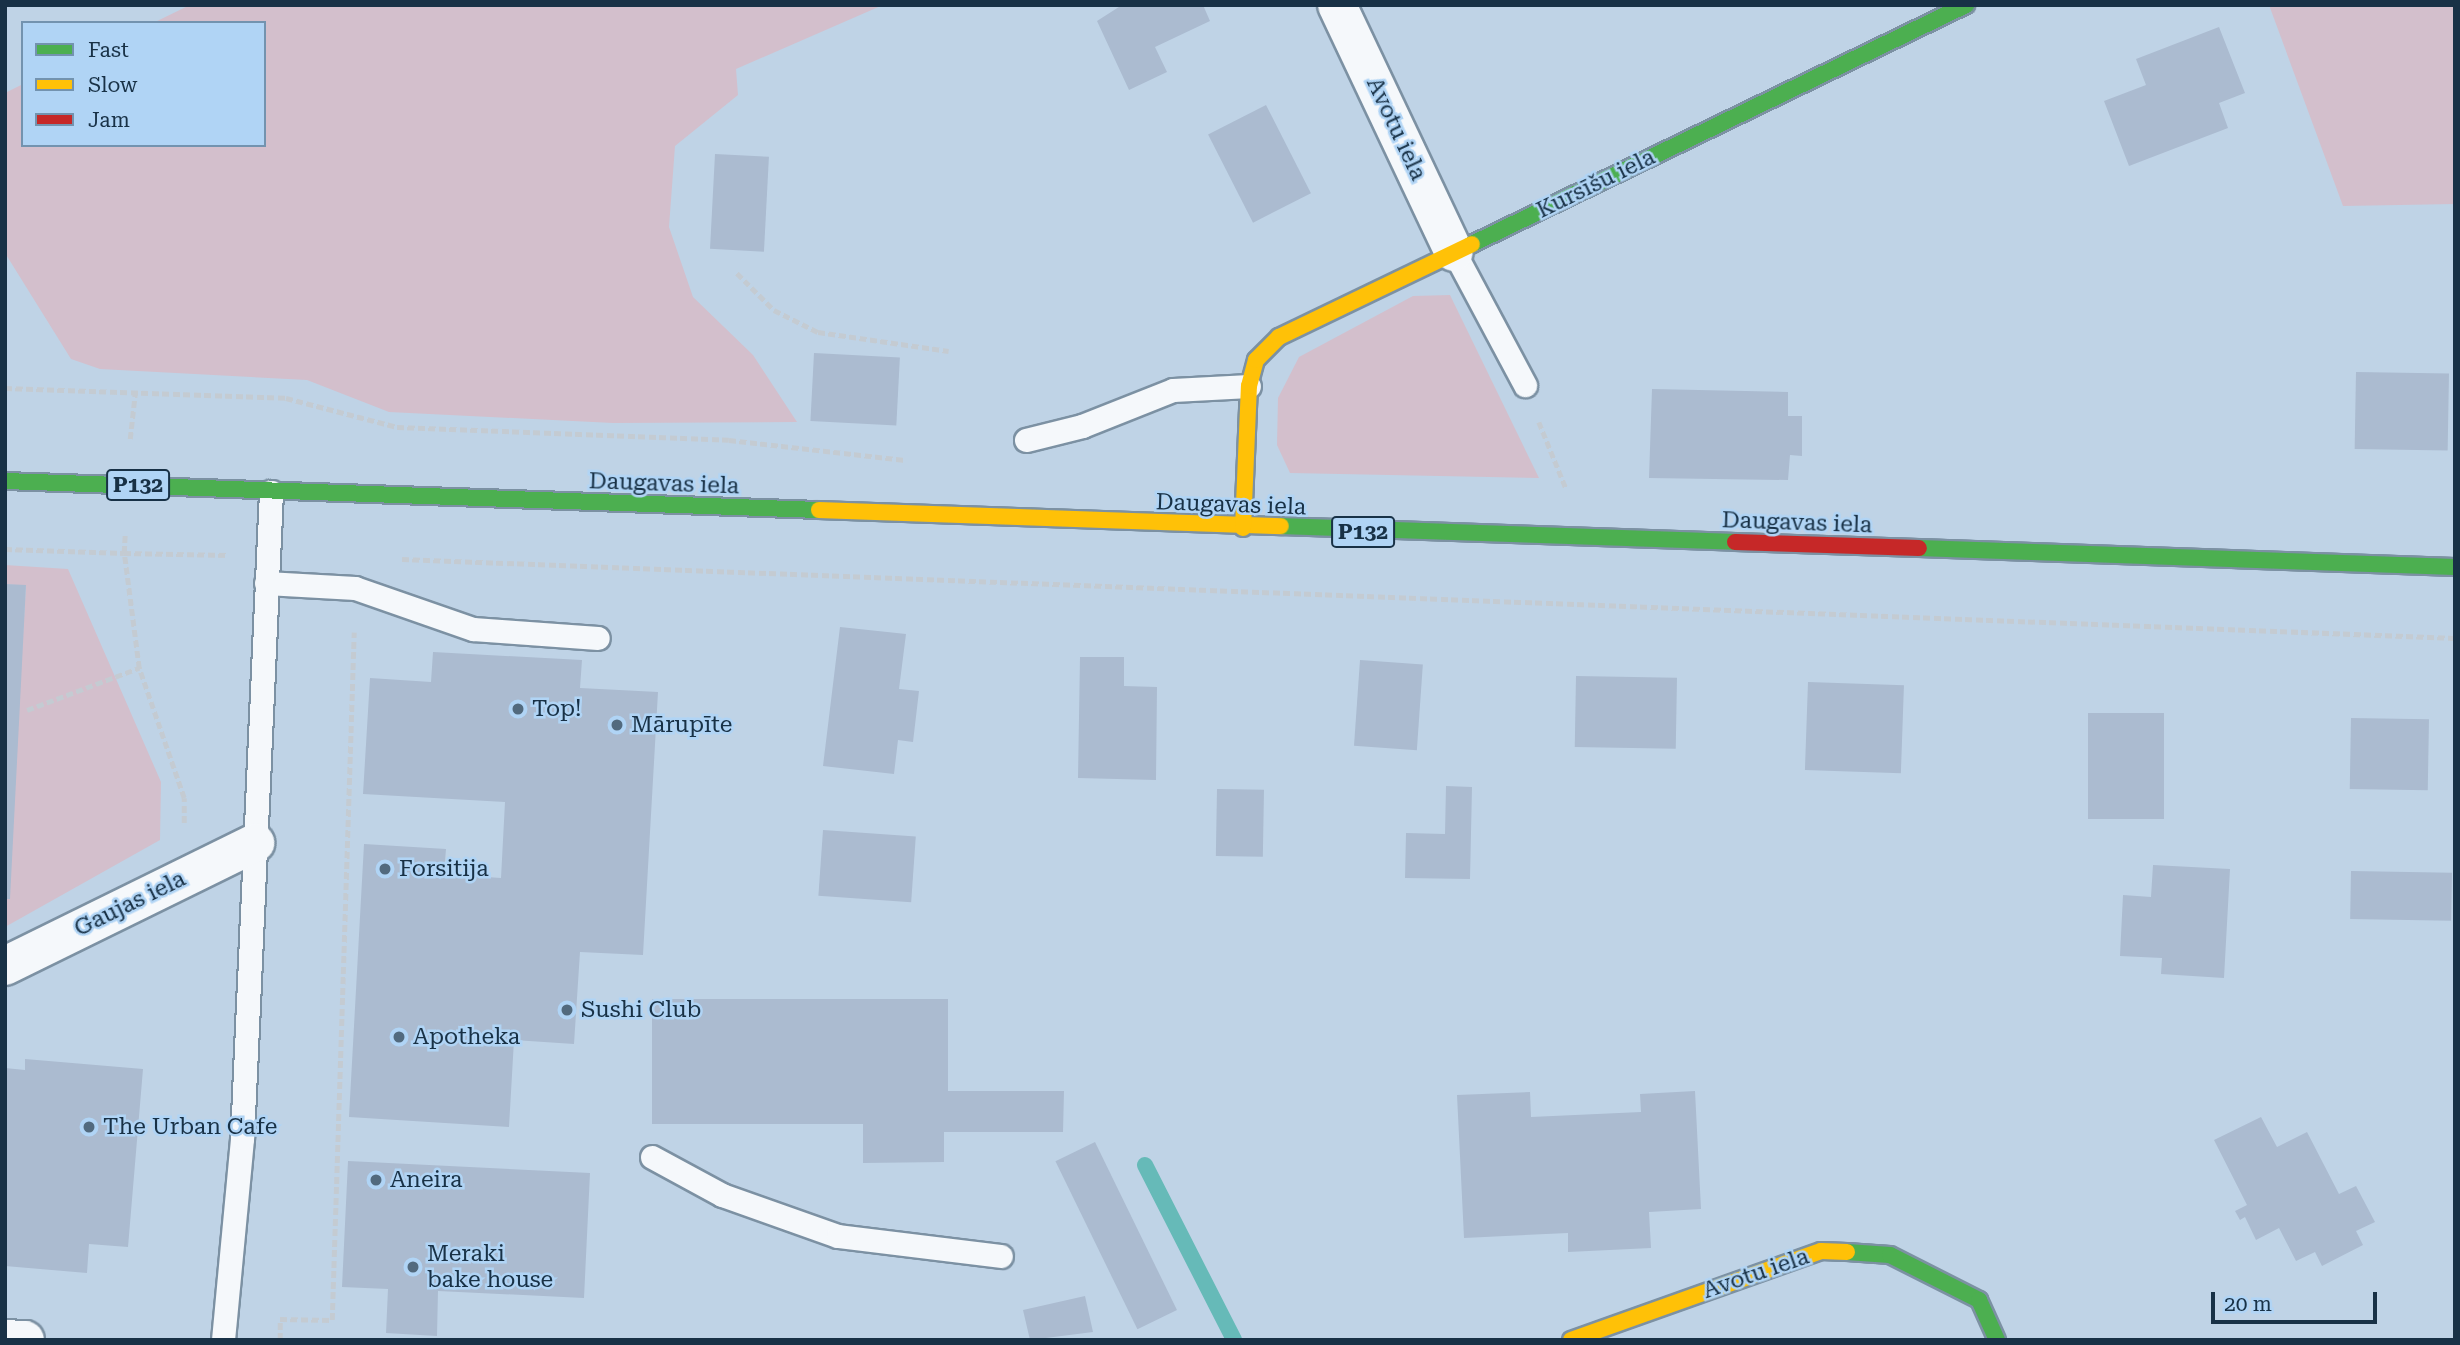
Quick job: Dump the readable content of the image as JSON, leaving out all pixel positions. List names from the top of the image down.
{
  "streets": {
    "main road": [
      "Avotu iela",
      "Kursīšu iela",
      "Daugavas iela",
      "P132"
    ],
    "street": ["Gaujas iela"]
  },
  "crossings": [
    ["Avotu iela", "Kursīšu iela"],
    ["Kursīšu iela", "Daugavas iela"]
  ],
  "places": [
    "Top!",
    "Mārupīte",
    "Forsitija",
    "Sushi Club",
    "Apotheka",
    "The Urban Cafe",
    "Aneira",
    "Meraki bake house"
  ],
  "legend": ["Fast", "Slow", "Jam"],
  "scale_bar": "20 m"
}
